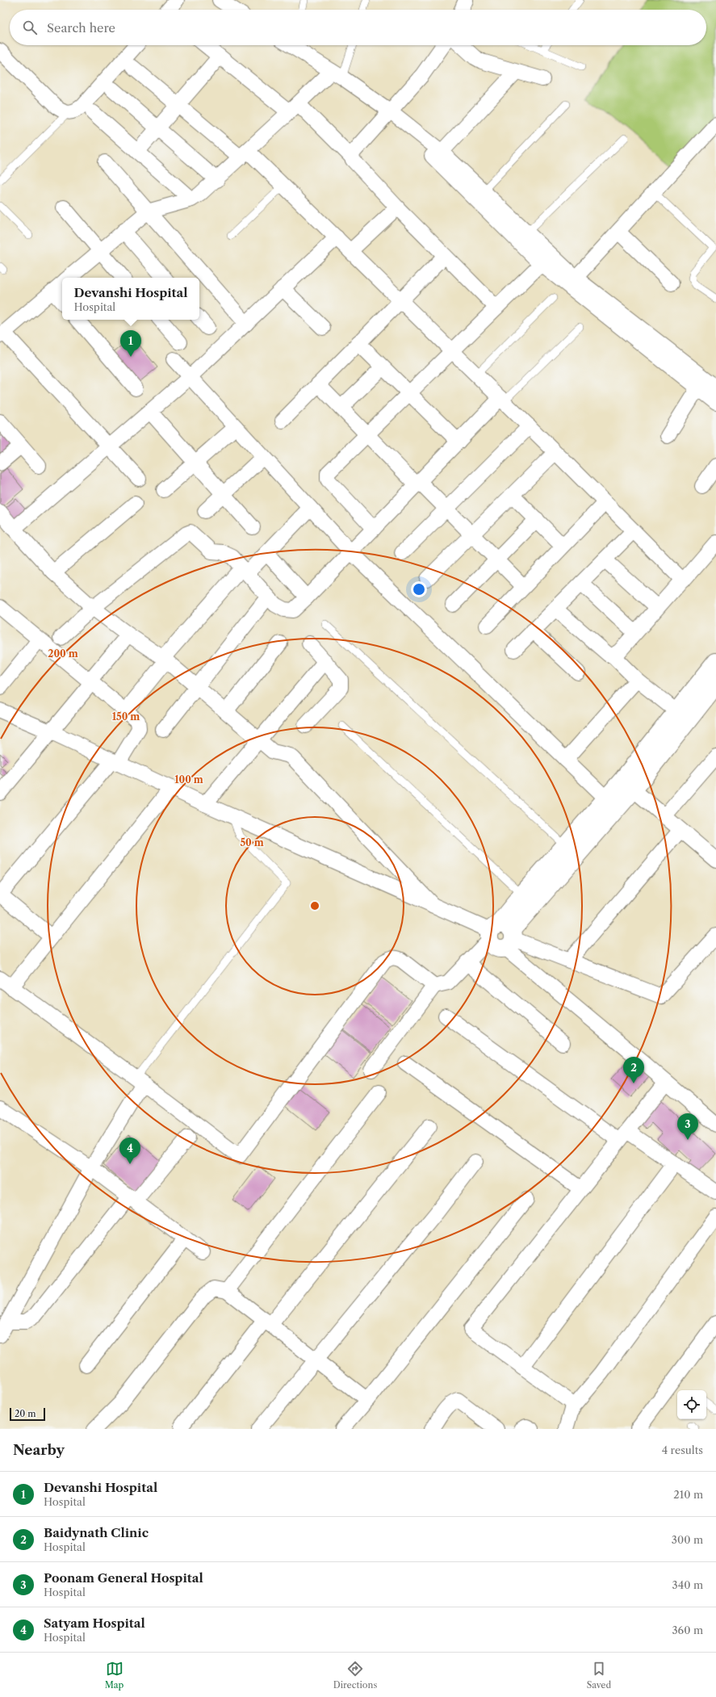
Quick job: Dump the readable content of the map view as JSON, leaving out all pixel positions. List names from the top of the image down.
{
  "scale_bar": "20 m",
  "page": {
    "search": "Search here",
    "popup": ["Devanshi Hospital", "Hospital"],
    "pins": [
      "1",
      "2",
      "3",
      "4"
    ],
    "scale": "20 m",
    "heading": ["Nearby", "4 results"],
    "list": [
      {
        "mark": "1",
        "name": "Devanshi Hospital",
        "note": "Hospital",
        "value": "210 m"
      },
      {
        "mark": "2",
        "name": "Baidynath Clinic",
        "note": "Hospital",
        "value": "300 m"
      },
      {
        "mark": "3",
        "name": "Poonam General Hospital",
        "note": "Hospital",
        "value": "340 m"
      },
      {
        "mark": "4",
        "name": "Satyam Hospital",
        "note": "Hospital",
        "value": "360 m"
      }
    ],
    "nav": ["Map", "Directions", "Saved"]
  },
  "rings": [
    "200 m",
    "150 m",
    "100 m",
    "50 m"
  ]
}
